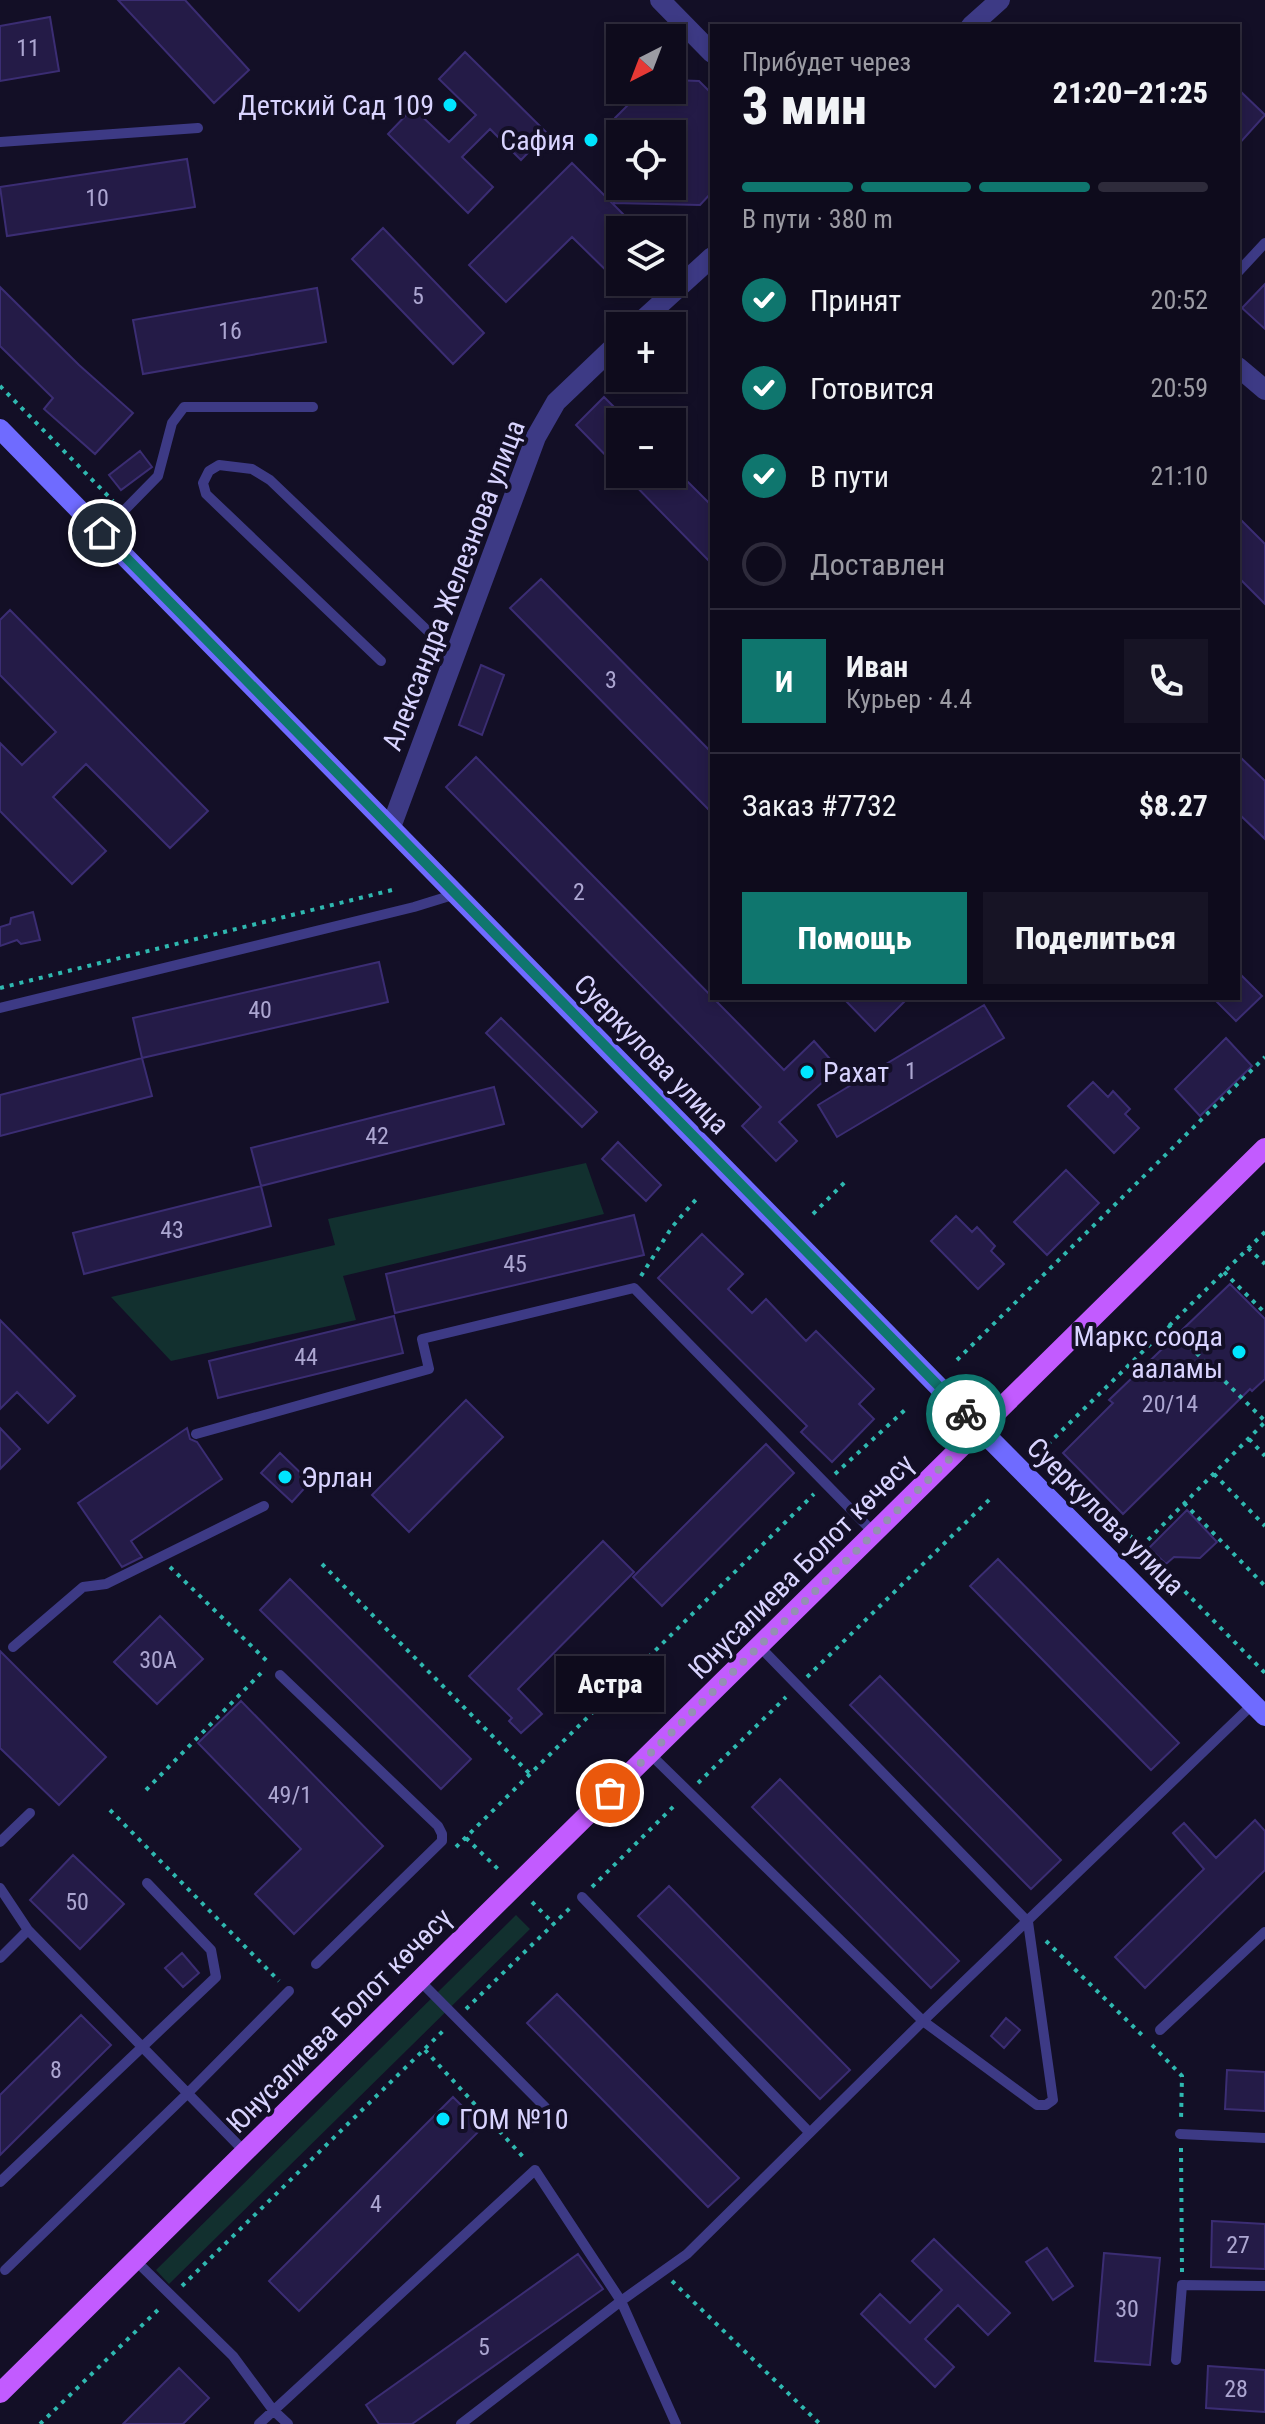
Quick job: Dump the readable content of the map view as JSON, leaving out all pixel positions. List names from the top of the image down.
{
  "streets": {
    "main road": ["Суеркулова улица", "Юнусалиева Болот көчөсү"],
    "street": ["Александра Железнова улица"]
  },
  "crossings": [
    ["Александра Железнова улица", "Суеркулова улица"],
    ["Суеркулова улица", "Юнусалиева Болот көчөсү"]
  ],
  "places": [
    "Детский Сад 109",
    "Сафия",
    "Рахат",
    "Маркс соода ааламы",
    "Эрлан",
    "Астра",
    "ГОМ №10"
  ],
  "house_numbers": [
    "11",
    "10",
    "5",
    "16",
    "3",
    "2",
    "40",
    "1",
    "42",
    "43",
    "45",
    "44",
    "20/14",
    "30А",
    "49/1",
    "50",
    "8",
    "4",
    "27",
    "30",
    "5",
    "28"
  ],
  "north": "bottom left",
  "page": {
    "map_buttons": ["+", "−"],
    "heading": ["3 мин", "Прибудет через", "21:20–21:25"],
    "panel": [
      "Иван",
      "Курьер · 4.4",
      "Заказ #7732",
      "$8.27"
    ],
    "bar": "В пути · 380 m",
    "list": [
      ["Принят", "20:52"],
      ["Готовится", "20:59"],
      ["В пути", "21:10"],
      "Доставлен"
    ],
    "round": "И",
    "buttons": ["Помощь", "Поделиться"],
    "bubble": "Астра"
  }
}
